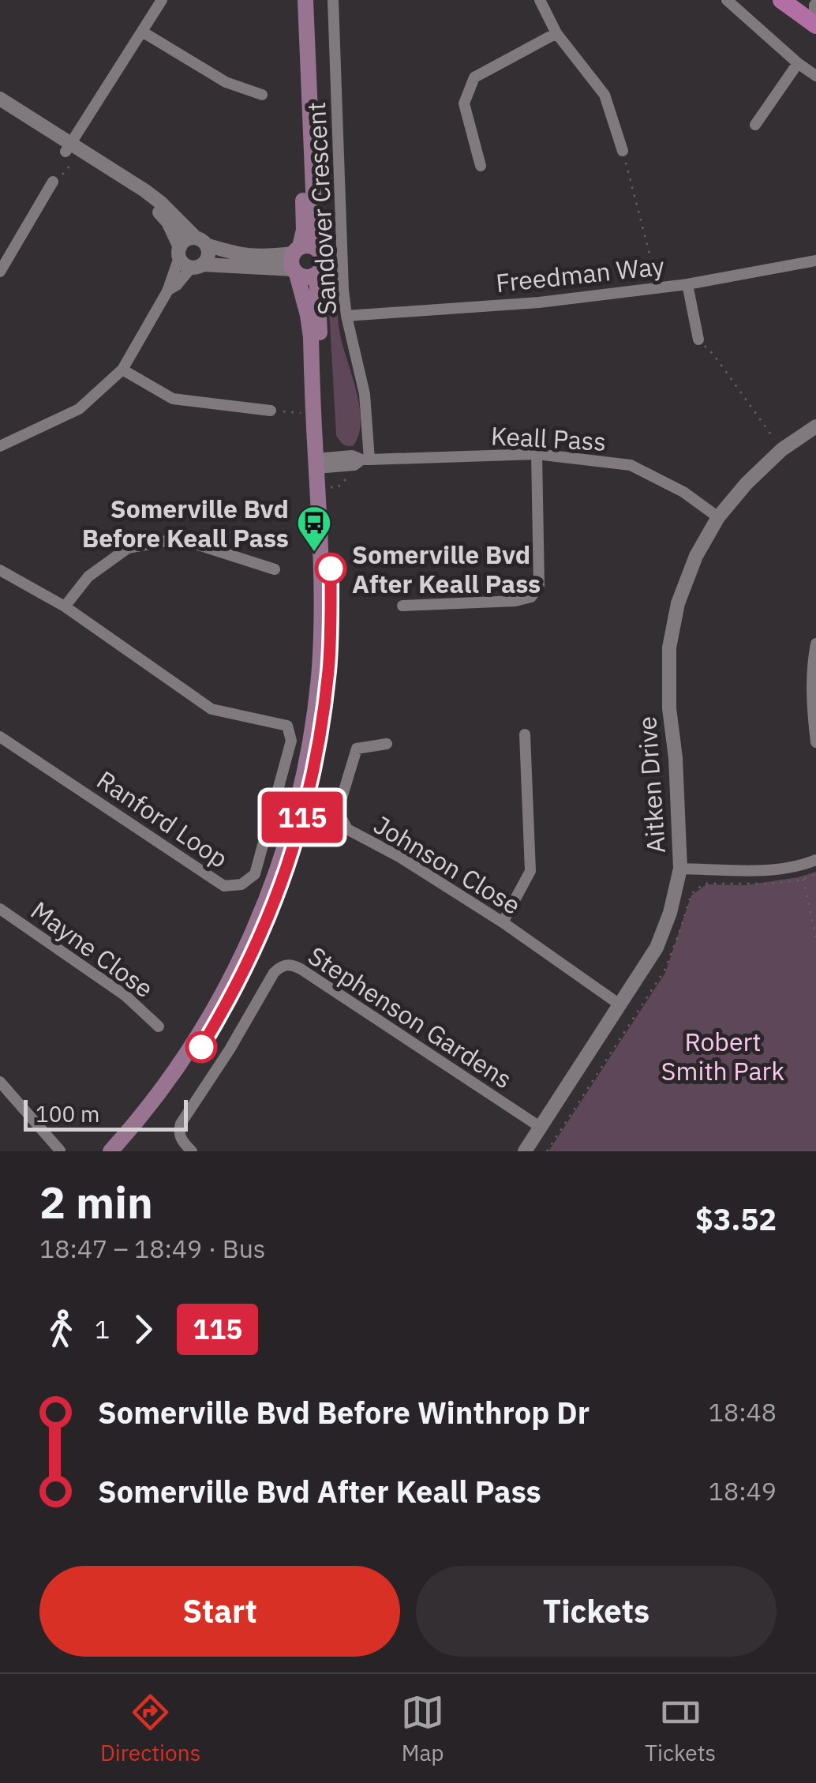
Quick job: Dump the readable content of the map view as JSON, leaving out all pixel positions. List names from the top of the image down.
{
  "streets": {
    "street": [
      "Sandover Crescent",
      "Freedman Way",
      "Keall Pass",
      "Aitken Drive",
      "Ranford Loop",
      "Johnson Close",
      "Mayne Close",
      "Stephenson Gardens"
    ]
  },
  "crossings": [
    ["Sandover Crescent", "Freedman Way"],
    ["Sandover Crescent", "Keall Pass"],
    ["Keall Pass", "Aitken Drive"],
    ["Aitken Drive", "Johnson Close"],
    ["Aitken Drive", "Stephenson Gardens"]
  ],
  "parks": ["Robert Smith Park"],
  "places": {
    "bus stop": ["Somerville Bvd Before Keall Pass"],
    "other": ["Somerville Bvd After Keall Pass"]
  },
  "lines": ["bus line 115"],
  "scale_bar": "100 m",
  "page": {
    "on_map": "115",
    "scale": "100 m",
    "heading": ["2 min", "18:47 – 18:49 · Bus", "$3.52"],
    "legs": ["1", "115"],
    "list": [
      {
        "name": "Somerville Bvd Before Winthrop Dr",
        "value": "18:48"
      },
      {
        "name": "Somerville Bvd After Keall Pass",
        "value": "18:49"
      }
    ],
    "buttons": ["Start", "Tickets"],
    "tabs": ["Directions", "Map", "Tickets"]
  }
}
